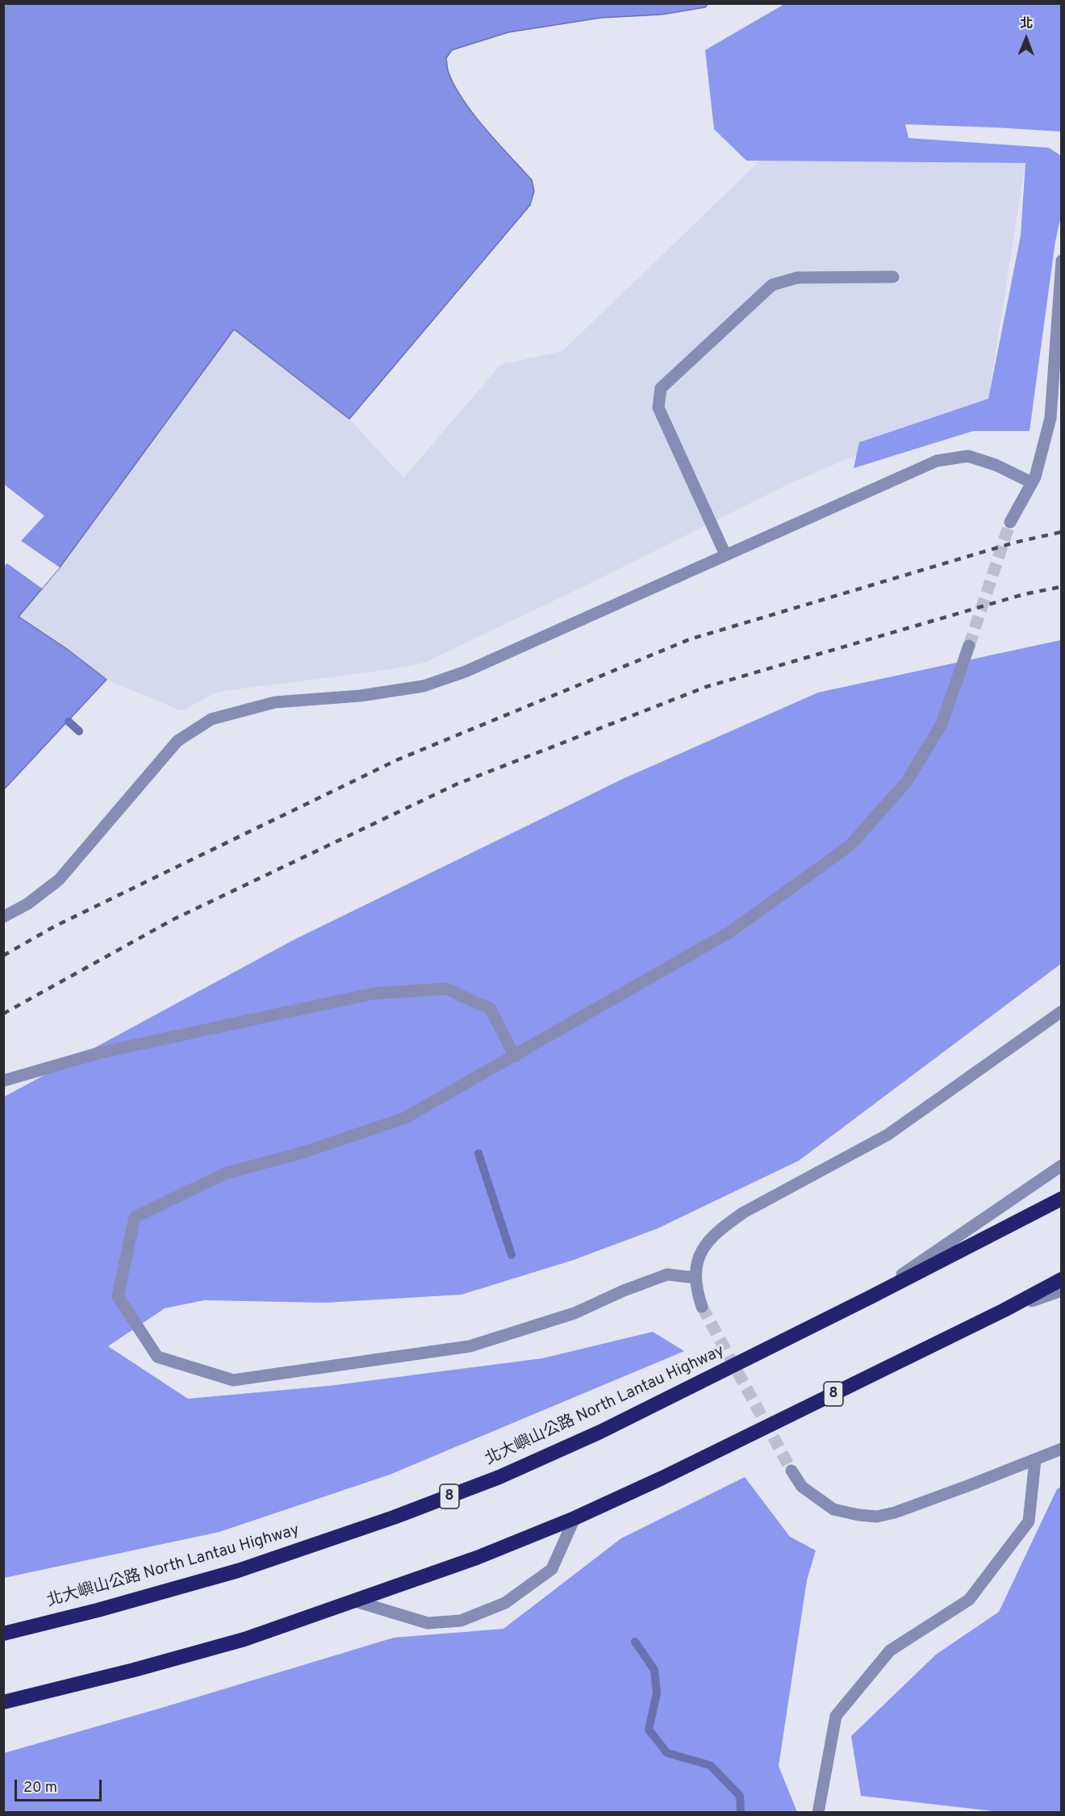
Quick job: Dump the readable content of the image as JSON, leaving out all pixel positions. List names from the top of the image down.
{
  "streets": {
    "highway": ["8", "北大嶼山公路 North Lantau Highway"]
  },
  "scale_bar": "20 m",
  "north": "top"
}
